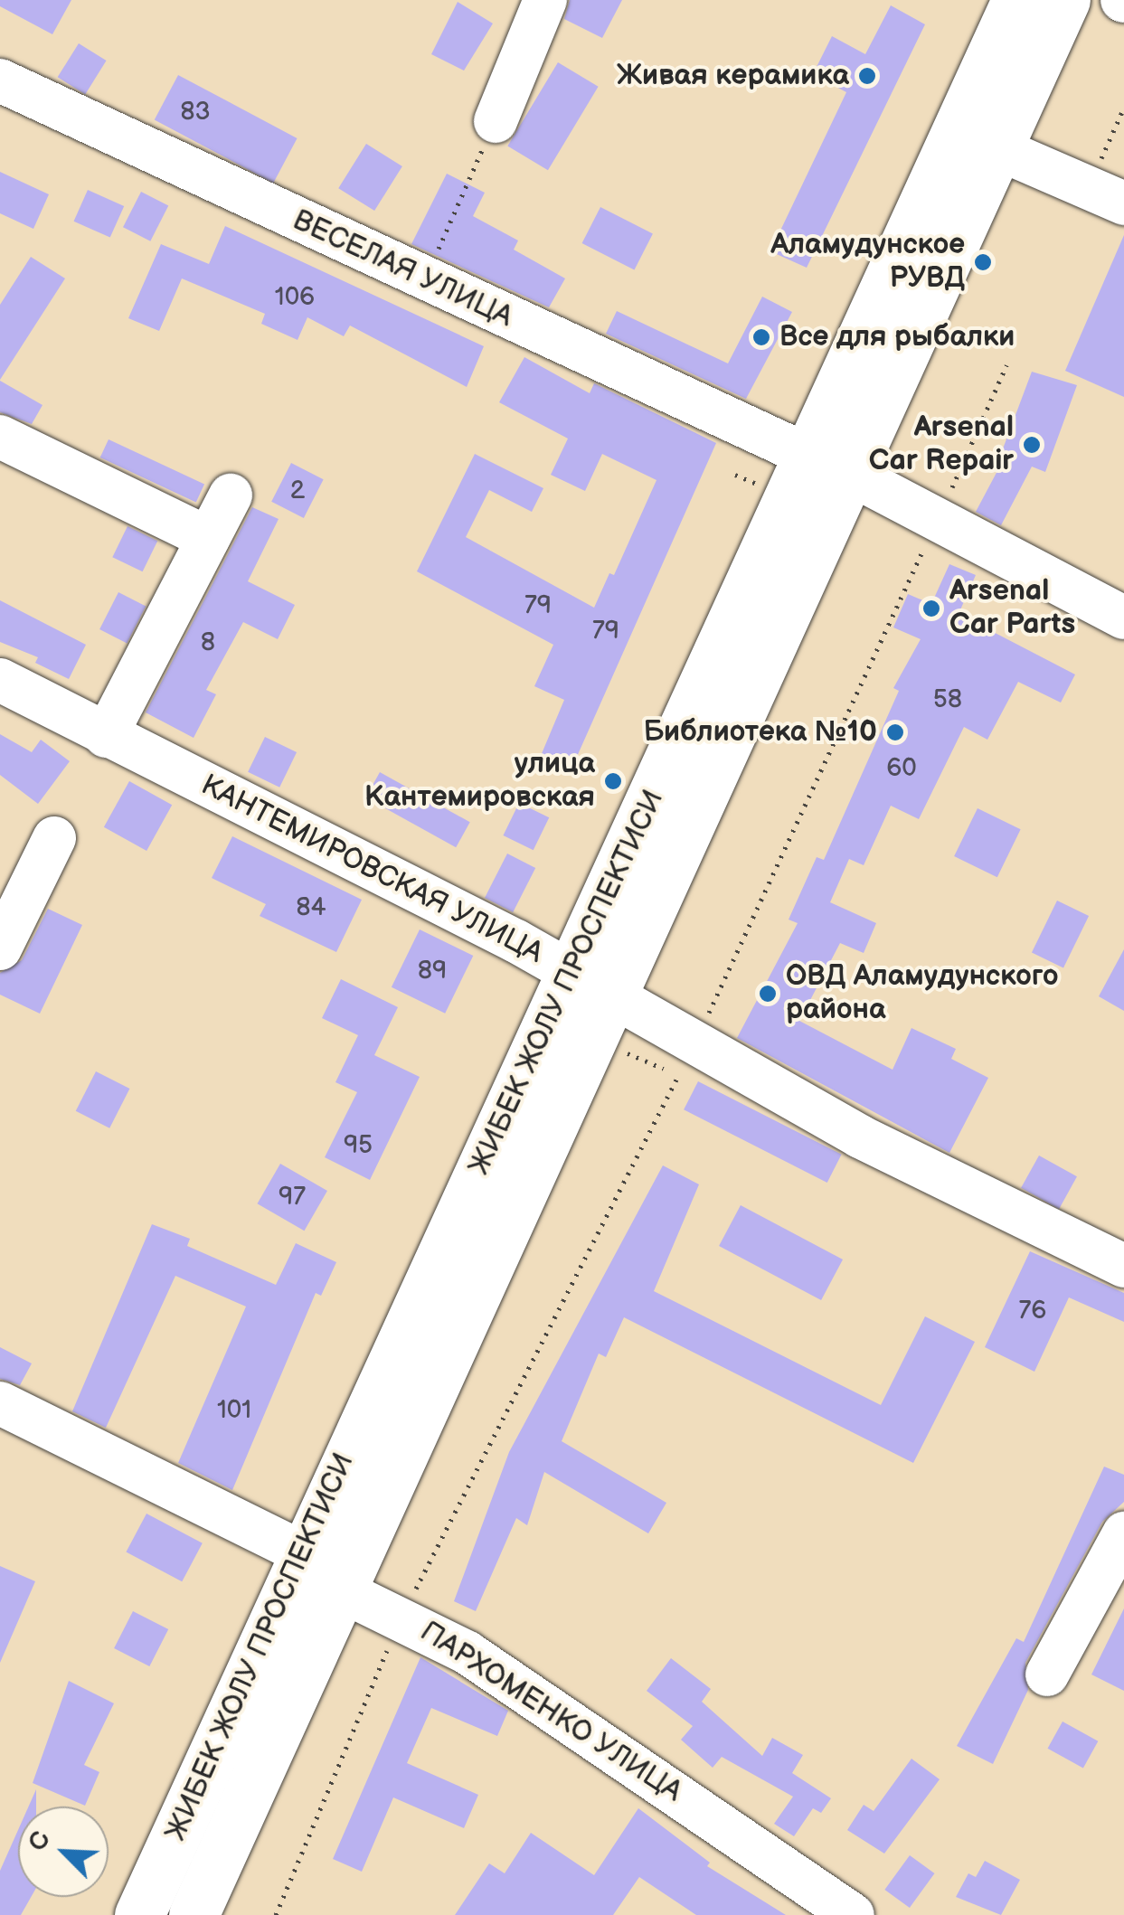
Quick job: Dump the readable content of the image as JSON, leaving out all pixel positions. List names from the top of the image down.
{
  "streets": {
    "main road": ["ЖИБЕК ЖОЛУ ПРОСПЕКТИСИ"],
    "street": ["ВЕСЕЛАЯ УЛИЦА", "КАНТЕМИРОВСКАЯ УЛИЦА", "ПАРХОМЕНКО УЛИЦА"]
  },
  "crossings": [
    ["ВЕСЕЛАЯ УЛИЦА", "ЖИБЕК ЖОЛУ ПРОСПЕКТИСИ"],
    ["КАНТЕМИРОВСКАЯ УЛИЦА", "ЖИБЕК ЖОЛУ ПРОСПЕКТИСИ"],
    ["ЖИБЕК ЖОЛУ ПРОСПЕКТИСИ", "ПАРХОМЕНКО УЛИЦА"]
  ],
  "places": [
    "Живая керамика",
    "Аламудунское РУВД",
    "Все для рыбалки",
    "Arsenal Car Repair",
    "Arsenal Car Parts",
    "Библиотека №10",
    "улица Кантемировская",
    "ОВД Аламудунского района"
  ],
  "house_numbers": [
    "83",
    "106",
    "2",
    "79",
    "79",
    "8",
    "58",
    "60",
    "84",
    "89",
    "95",
    "97",
    "76",
    "101"
  ],
  "north": "top left"
}
